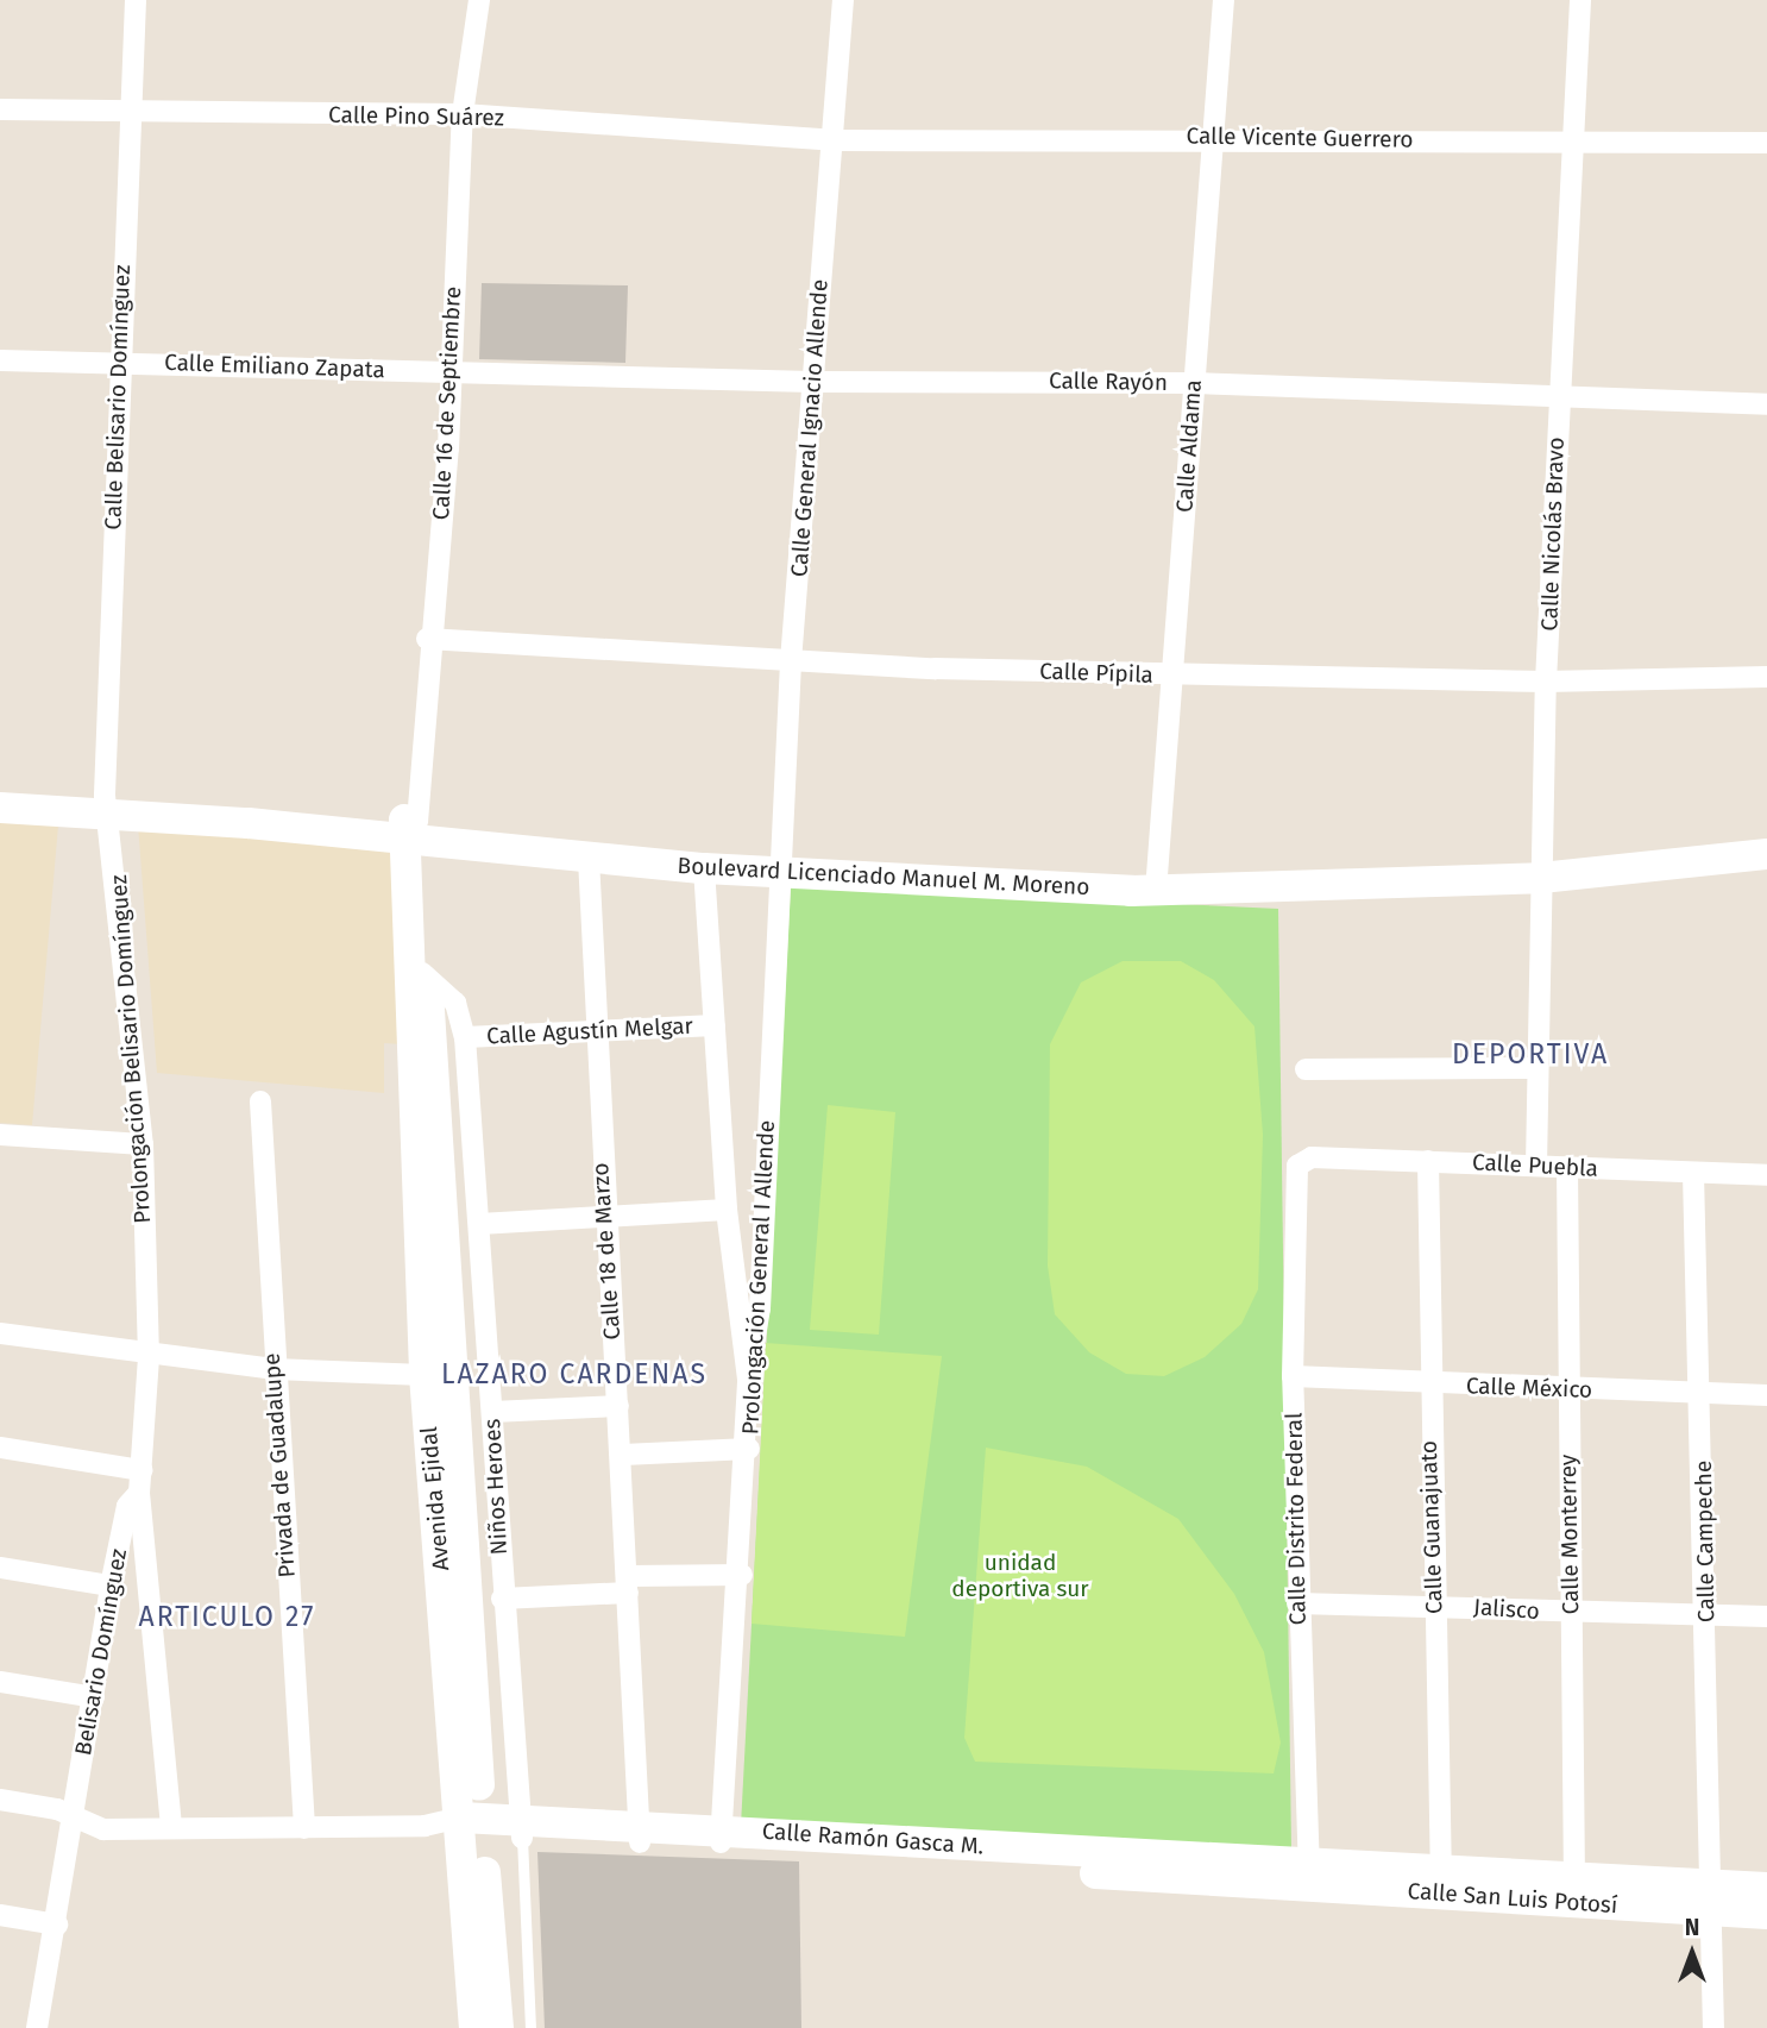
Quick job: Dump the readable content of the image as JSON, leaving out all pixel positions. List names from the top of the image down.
{
  "streets": {
    "main road": [
      "Boulevard Licenciado Manuel M. Moreno",
      "Avenida Ejidal",
      "Calle Ramón Gasca M.",
      "Calle San Luis Potosí"
    ],
    "street": [
      "Calle Pino Suárez",
      "Calle Vicente Guerrero",
      "Calle Emiliano Zapata",
      "Calle Rayón",
      "Calle Belisario Domínguez",
      "Calle 16 de Septiembre",
      "Calle General Ignacio Allende",
      "Calle Aldama",
      "Calle Nicolás Bravo",
      "Calle Pípila",
      "Calle Agustín Melgar",
      "Prolongación Belisario Domínguez",
      "Calle Puebla",
      "Calle 18 de Marzo",
      "Prolongación General I Allende",
      "Calle México",
      "Privada de Guadalupe",
      "Niños Heroes",
      "Calle Distrito Federal",
      "Calle Guanajuato",
      "Calle Monterrey",
      "Calle Campeche",
      "Jalisco",
      "Belisario Domínguez"
    ]
  },
  "crossings": [
    ["Calle Pino Suárez", "Calle Vicente Guerrero"],
    ["Calle Pino Suárez", "Calle Belisario Domínguez"],
    ["Calle Pino Suárez", "Calle 16 de Septiembre"],
    ["Calle Pino Suárez", "Calle General Ignacio Allende"],
    ["Calle Vicente Guerrero", "Calle General Ignacio Allende"],
    ["Calle Vicente Guerrero", "Calle Aldama"],
    ["Calle Vicente Guerrero", "Calle Nicolás Bravo"],
    ["Calle Emiliano Zapata", "Calle Rayón"],
    ["Calle Emiliano Zapata", "Calle Belisario Domínguez"],
    ["Calle Emiliano Zapata", "Calle 16 de Septiembre"],
    ["Calle Rayón", "Calle 16 de Septiembre"],
    ["Calle Rayón", "Calle General Ignacio Allende"],
    ["Calle Rayón", "Calle Aldama"],
    ["Calle Rayón", "Calle Nicolás Bravo"],
    ["Calle Belisario Domínguez", "Boulevard Licenciado Manuel M. Moreno"],
    ["Calle Belisario Domínguez", "Prolongación Belisario Domínguez"],
    ["Calle 16 de Septiembre", "Calle Pípila"],
    ["Calle 16 de Septiembre", "Boulevard Licenciado Manuel M. Moreno"],
    ["Calle 16 de Septiembre", "Avenida Ejidal"],
    ["Calle General Ignacio Allende", "Calle Pípila"],
    ["Calle General Ignacio Allende", "Boulevard Licenciado Manuel M. Moreno"],
    ["Calle General Ignacio Allende", "Prolongación General I Allende"],
    ["Calle Aldama", "Calle Pípila"],
    ["Calle Aldama", "Boulevard Licenciado Manuel M. Moreno"],
    ["Calle Nicolás Bravo", "Calle Pípila"],
    ["Calle Nicolás Bravo", "Boulevard Licenciado Manuel M. Moreno"],
    ["Calle Nicolás Bravo", "Calle Puebla"],
    ["Boulevard Licenciado Manuel M. Moreno", "Prolongación Belisario Domínguez"],
    ["Boulevard Licenciado Manuel M. Moreno", "Calle 18 de Marzo"],
    ["Boulevard Licenciado Manuel M. Moreno", "Prolongación General I Allende"],
    ["Boulevard Licenciado Manuel M. Moreno", "Avenida Ejidal"],
    ["Calle Agustín Melgar", "Calle 18 de Marzo"],
    ["Calle Agustín Melgar", "Niños Heroes"],
    ["Prolongación Belisario Domínguez", "Belisario Domínguez"],
    ["Prolongación Belisario Domínguez", "Calle Ramón Gasca M."],
    ["Calle Puebla", "Calle Distrito Federal"],
    ["Calle Puebla", "Calle Guanajuato"],
    ["Calle Puebla", "Calle Monterrey"],
    ["Calle Puebla", "Calle Campeche"],
    ["Calle 18 de Marzo", "Calle Ramón Gasca M."],
    ["Prolongación General I Allende", "Calle Ramón Gasca M."],
    ["Calle México", "Calle Distrito Federal"],
    ["Calle México", "Calle Guanajuato"],
    ["Calle México", "Calle Monterrey"],
    ["Calle México", "Calle Campeche"],
    ["Privada de Guadalupe", "Calle Ramón Gasca M."],
    ["Niños Heroes", "Avenida Ejidal"],
    ["Niños Heroes", "Calle Ramón Gasca M."],
    ["Avenida Ejidal", "Calle Ramón Gasca M."],
    ["Calle Distrito Federal", "Jalisco"],
    ["Calle Distrito Federal", "Calle Ramón Gasca M."],
    ["Calle Distrito Federal", "Calle San Luis Potosí"],
    ["Calle Guanajuato", "Jalisco"],
    ["Calle Guanajuato", "Calle San Luis Potosí"],
    ["Calle Monterrey", "Jalisco"],
    ["Calle Monterrey", "Calle San Luis Potosí"],
    ["Calle Campeche", "Jalisco"],
    ["Calle Campeche", "Calle San Luis Potosí"],
    ["Belisario Domínguez", "Calle Ramón Gasca M."],
    ["Calle Ramón Gasca M.", "Calle San Luis Potosí"]
  ],
  "districts": ["DEPORTIVA", "LAZARO CARDENAS", "ARTICULO 27"],
  "parks": ["unidad deportiva sur"],
  "north": "top"
}
